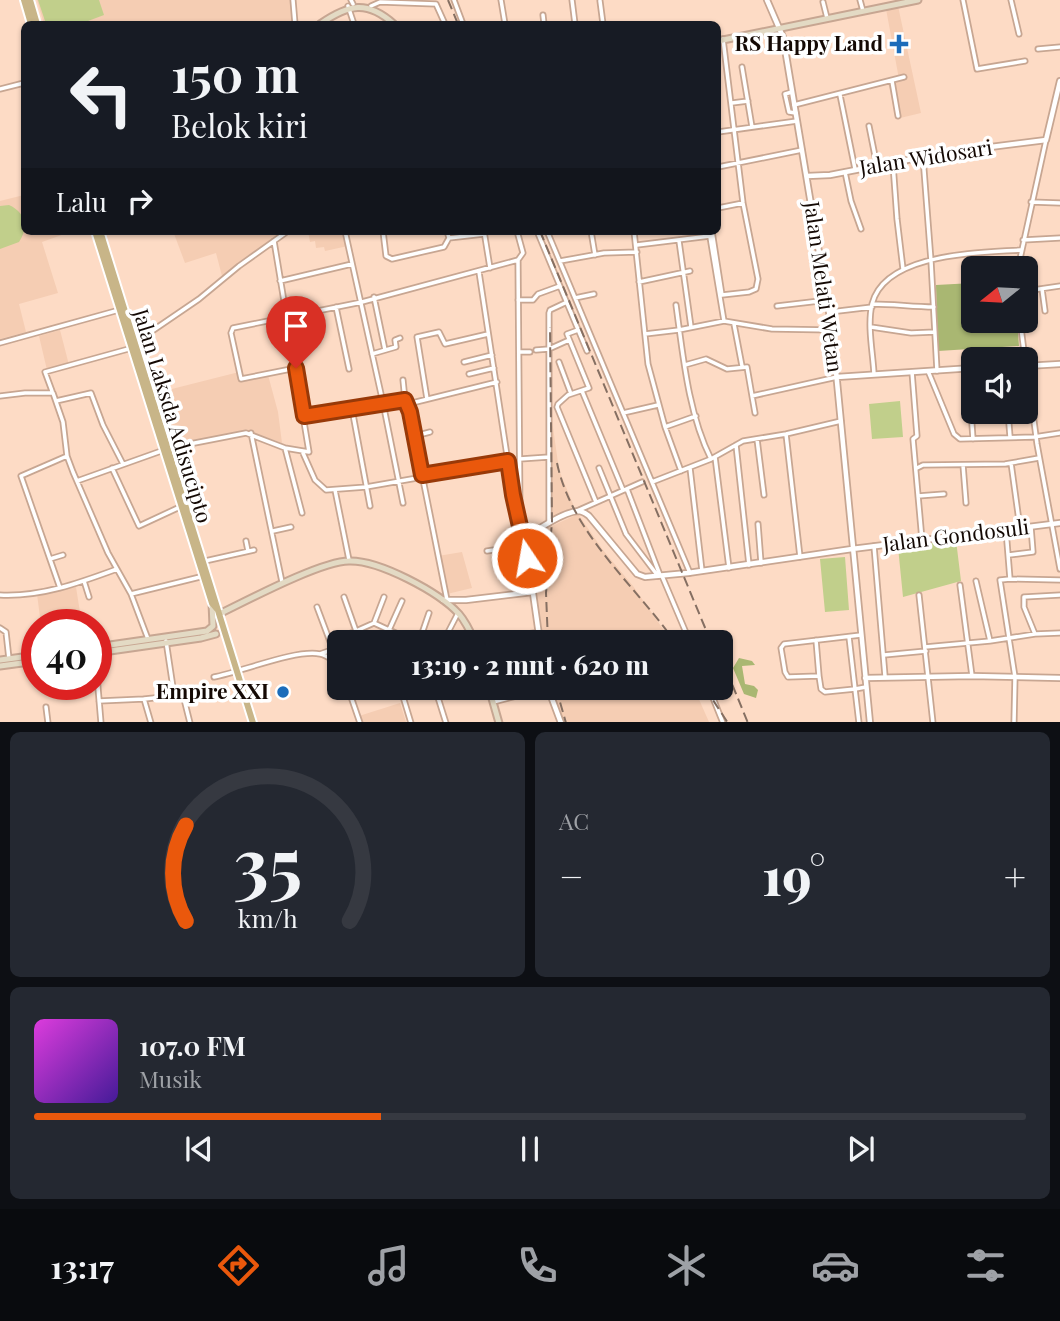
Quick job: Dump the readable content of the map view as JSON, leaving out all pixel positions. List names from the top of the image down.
{
  "streets": {
    "main road": ["Jalan Laksda Adisucipto"],
    "street": ["Jalan Widosari", "Jalan Melati Wetan", "Jalan Gondosuli"]
  },
  "crossings": [
    ["Jalan Widosari", "Jalan Melati Wetan"],
    ["Jalan Melati Wetan", "Jalan Gondosuli"]
  ],
  "places": {
    "health": ["RS Happy Land"],
    "other": ["Empire XXI"]
  },
  "north": "left",
  "page": {
    "turn": ["150 m", "Belok kiri"],
    "then": "Lalu",
    "limit": "40",
    "trip": "13:19 · 2 mnt · 620 m",
    "tile": "AC",
    "heat": ["−", "19°", "+"],
    "song": ["107.0 FM", "Musik"],
    "tabs": "13:17",
    "gauge": ["35", "km/h"]
  }
}
